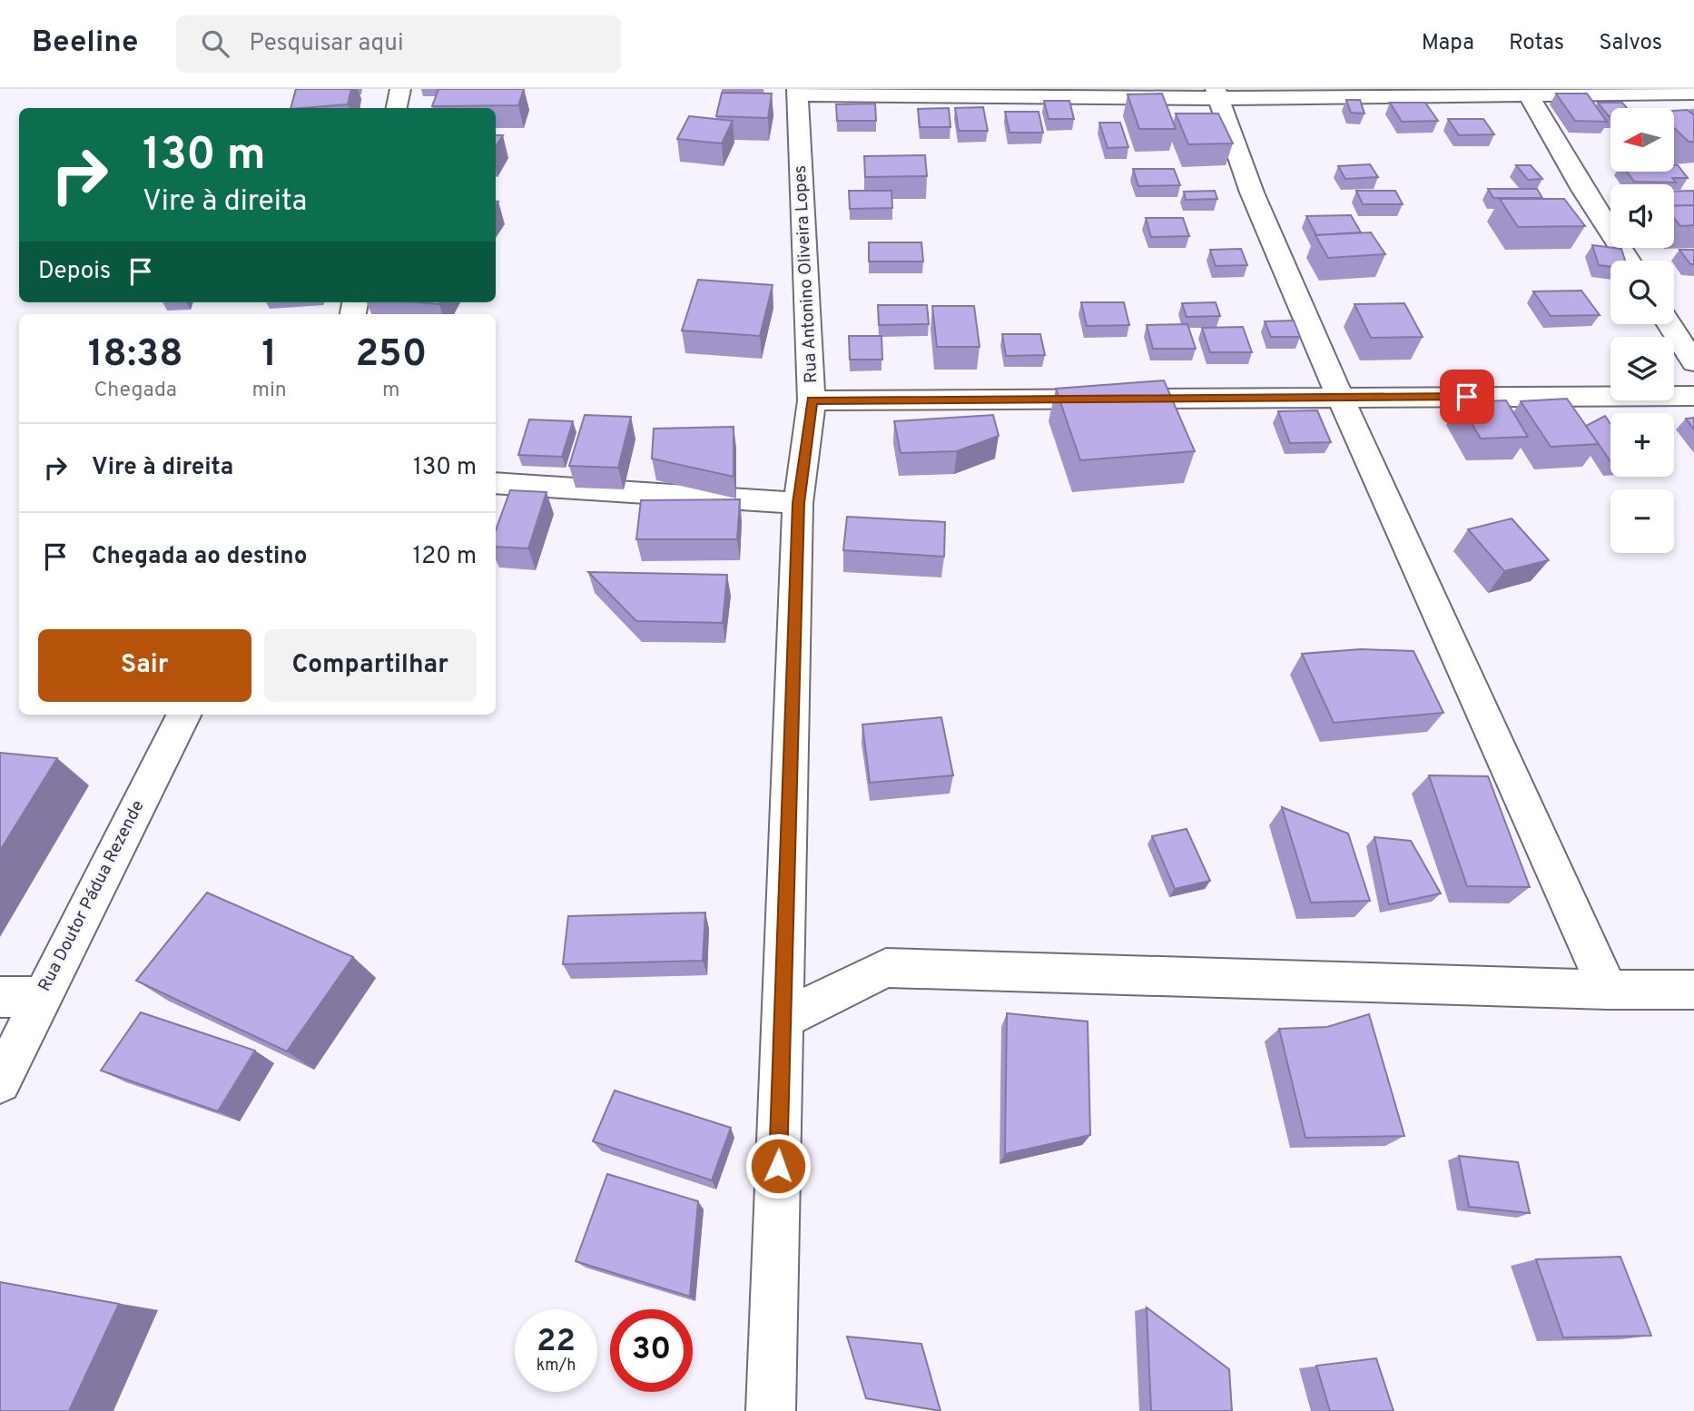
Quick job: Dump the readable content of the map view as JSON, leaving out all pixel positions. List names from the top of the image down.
{
  "streets": {
    "street": ["Rua Antonino Oliveira Lopes", "Rua Doutor Pádua Rezende"]
  },
  "north": "left",
  "page": {
    "header": "Beeline",
    "search": "Pesquisar aqui",
    "nav": ["Mapa", "Rotas", "Salvos"],
    "map_buttons": ["+", "−"],
    "turn": ["130 m", "Vire à direita"],
    "then": "Depois",
    "eta": [
      "18:38",
      "Chegada",
      "1",
      "min",
      "250",
      "m"
    ],
    "list": [
      {
        "name": "Vire à direita",
        "value": "130 m"
      },
      {
        "name": "Chegada ao destino",
        "value": "120 m"
      }
    ],
    "buttons": ["Sair", "Compartilhar"],
    "speed": "22 km/h",
    "limit": "30"
  }
}
